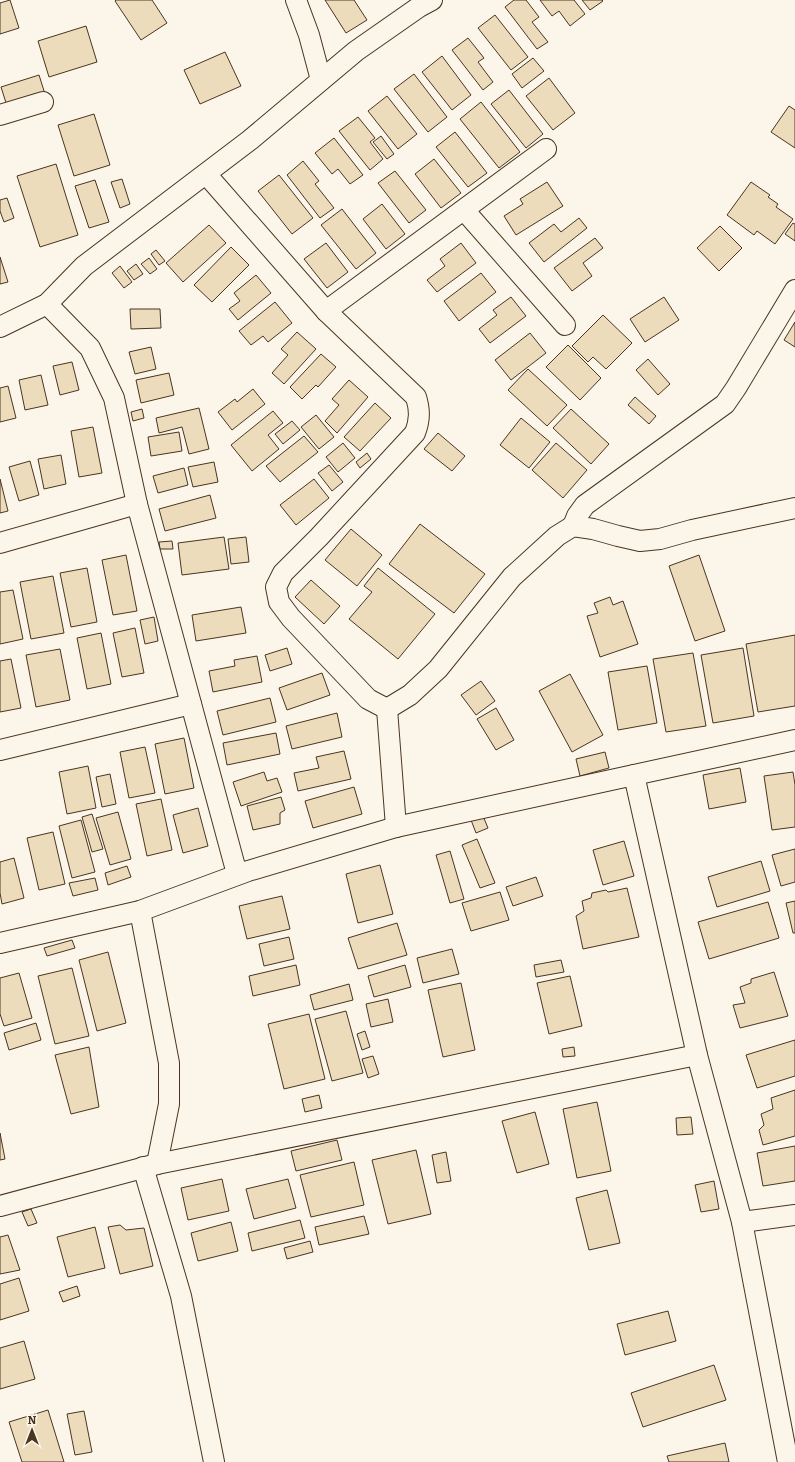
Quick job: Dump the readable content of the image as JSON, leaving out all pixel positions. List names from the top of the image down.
{
  "north": "top"
}
